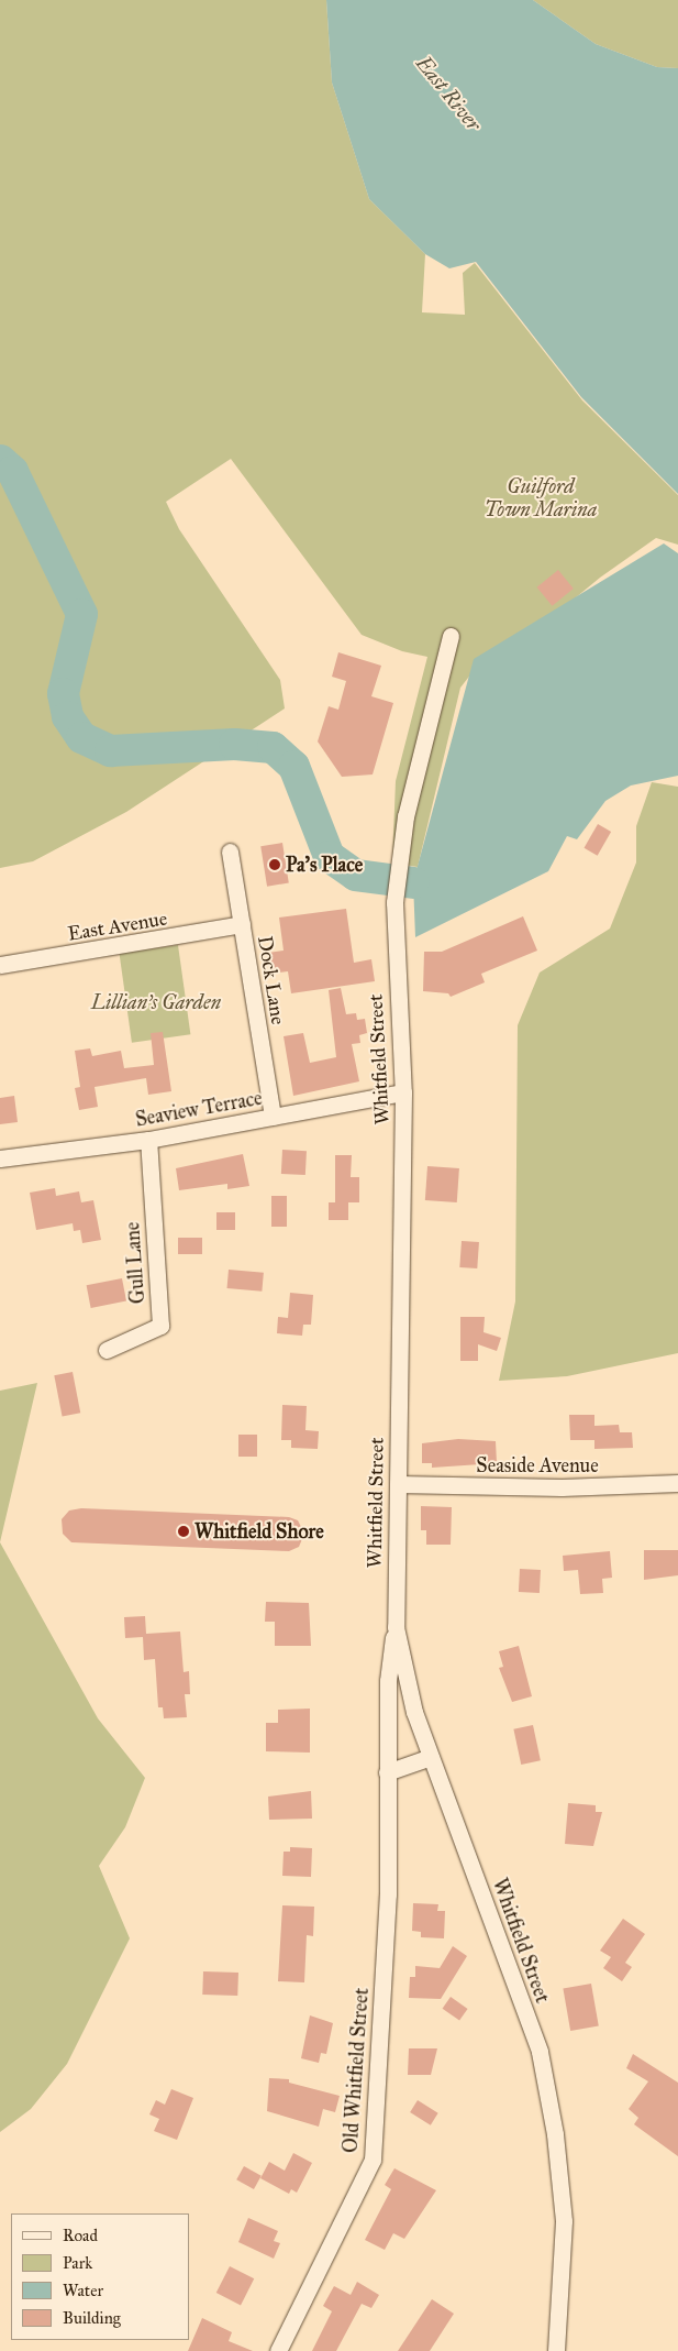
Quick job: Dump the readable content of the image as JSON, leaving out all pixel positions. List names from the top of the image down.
{
  "streets": {
    "street": [
      "East Avenue",
      "Dock Lane",
      "Whitfield Street",
      "Seaview Terrace",
      "Gull Lane",
      "Seaside Avenue",
      "Old Whitfield Street"
    ]
  },
  "crossings": [
    ["East Avenue", "Dock Lane"],
    ["Dock Lane", "Seaview Terrace"],
    ["Whitfield Street", "Seaview Terrace"],
    ["Whitfield Street", "Seaside Avenue"],
    ["Whitfield Street", "Old Whitfield Street"],
    ["Seaview Terrace", "Gull Lane"]
  ],
  "water": ["East River"],
  "parks": ["Guilford Town Marina", "Lillian's Garden"],
  "places": ["Pa's Place", "Whitfield Shore"],
  "legend": [
    "Road",
    "Park",
    "Water",
    "Building"
  ]
}
